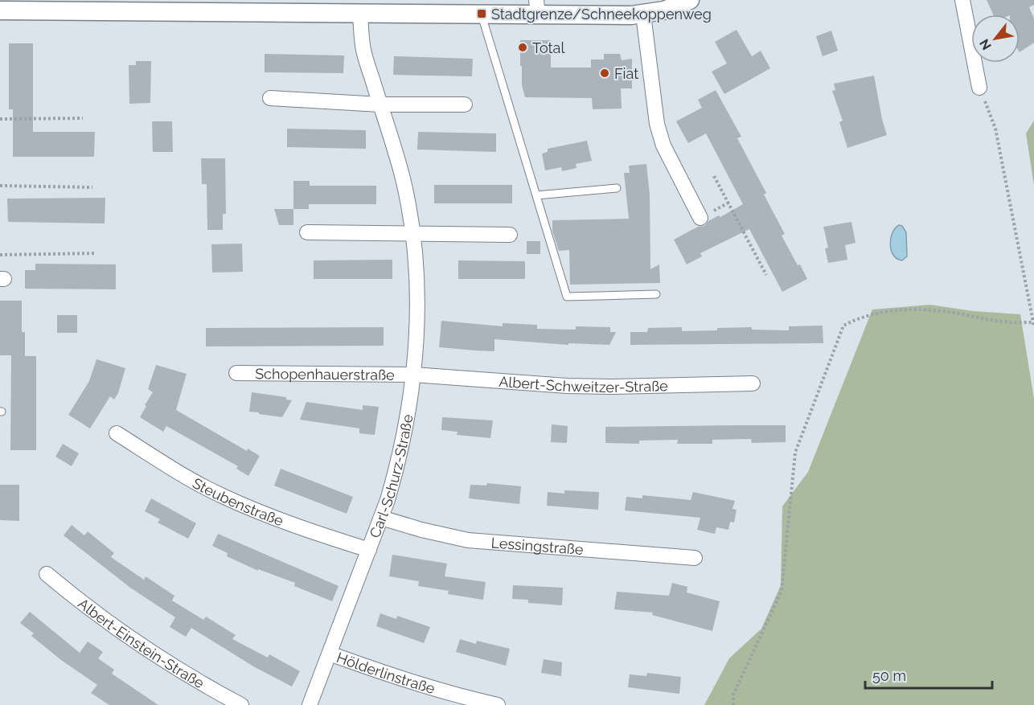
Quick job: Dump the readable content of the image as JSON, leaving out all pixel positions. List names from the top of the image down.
{
  "streets": {
    "street": [
      "Schopenhauerstraße",
      "Albert-Schweitzer-Straße",
      "Carl-Schurz-Straße",
      "Steubenstraße",
      "Lessingstraße",
      "Albert-Einstein-Straße",
      "Hölderlinstraße"
    ]
  },
  "crossings": [
    ["Schopenhauerstraße", "Albert-Schweitzer-Straße"],
    ["Schopenhauerstraße", "Carl-Schurz-Straße"],
    ["Albert-Schweitzer-Straße", "Carl-Schurz-Straße"],
    ["Carl-Schurz-Straße", "Steubenstraße"],
    ["Carl-Schurz-Straße", "Lessingstraße"],
    ["Carl-Schurz-Straße", "Hölderlinstraße"]
  ],
  "places": {
    "transit": ["Stadtgrenze/Schneekoppenweg"],
    "other": ["Total", "Fiat"]
  },
  "scale_bar": "50 m",
  "north": "bottom left"
}
